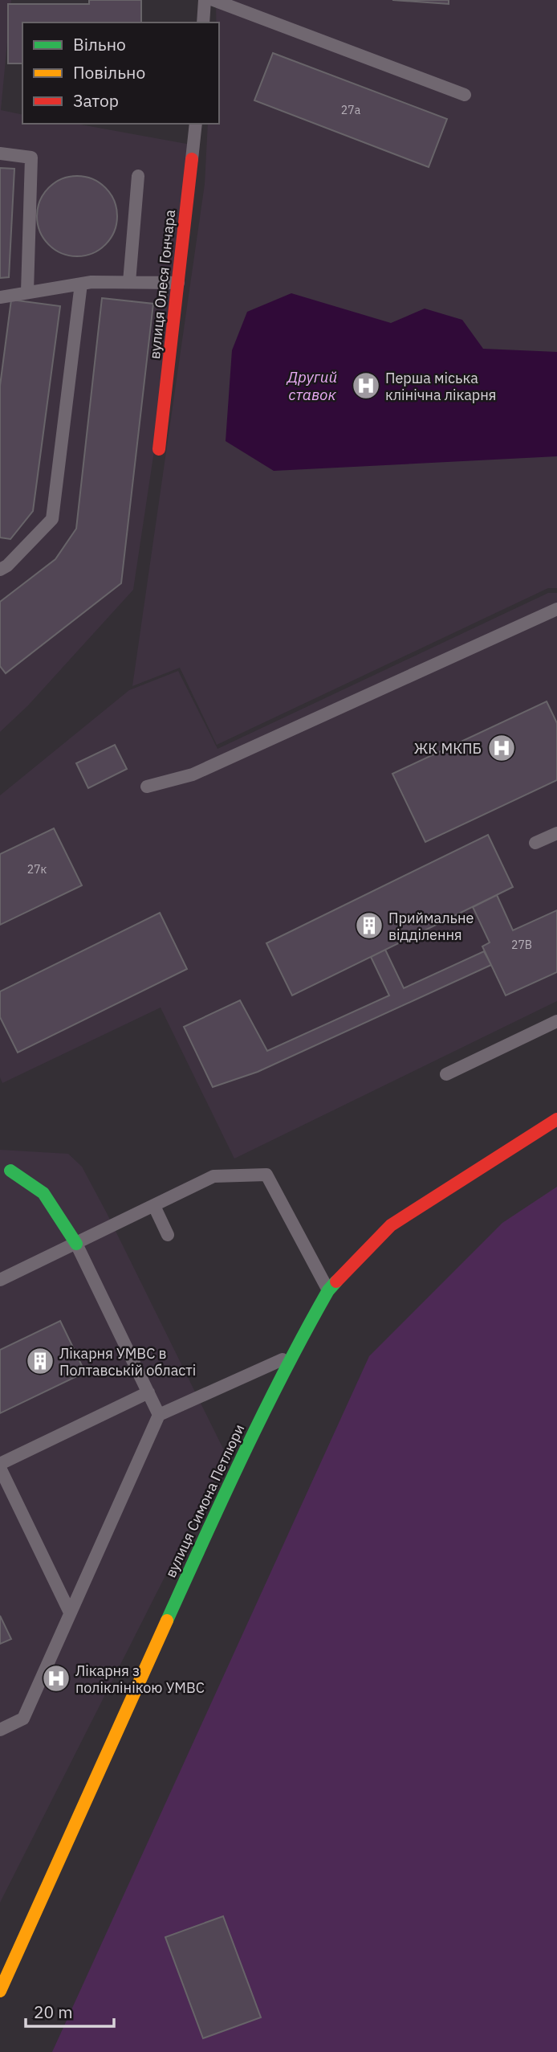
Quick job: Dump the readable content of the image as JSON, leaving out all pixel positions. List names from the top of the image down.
{
  "streets": {
    "street": ["вулиця Олеся Гончара", "вулиця Симона Петлюри"]
  },
  "water": ["Другий ставок"],
  "places": {
    "hospital": ["Перша міська клінічна лікарня", "ЖК МКПБ", "Лікарня з поліклінікою УМВС"],
    "building": ["Приймальне відділення", "Лікарня УМВС в Полтавській області"]
  },
  "house_numbers": ["27а", "27к", "27В"],
  "legend": ["Вільно", "Повільно", "Затор"],
  "scale_bar": "20 m"
}
